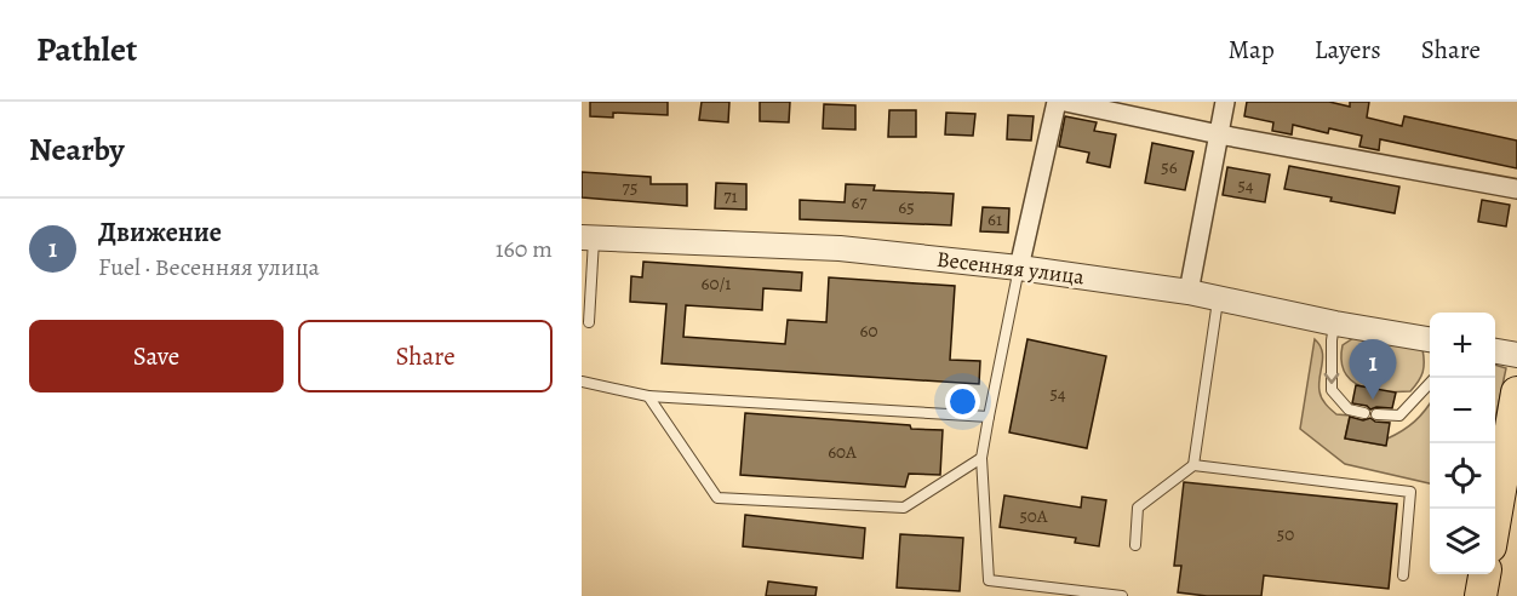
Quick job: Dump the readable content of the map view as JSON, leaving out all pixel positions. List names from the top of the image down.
{
  "streets": {
    "street": ["Весенняя улица"]
  },
  "house_numbers": [
    "56",
    "54",
    "75",
    "71",
    "67",
    "65",
    "61",
    "60/1",
    "60",
    "54",
    "60А",
    "50А",
    "50"
  ],
  "page": {
    "header": "Pathlet",
    "nav": ["Map", "Layers", "Share"],
    "heading": "Nearby",
    "list": [
      {
        "mark": "1",
        "name": "Движение",
        "note": "Fuel · Весенняя улица",
        "value": "160 m"
      }
    ],
    "buttons": ["Save", "Share"],
    "map_buttons": ["+", "−"],
    "pins": "1"
  }
}
